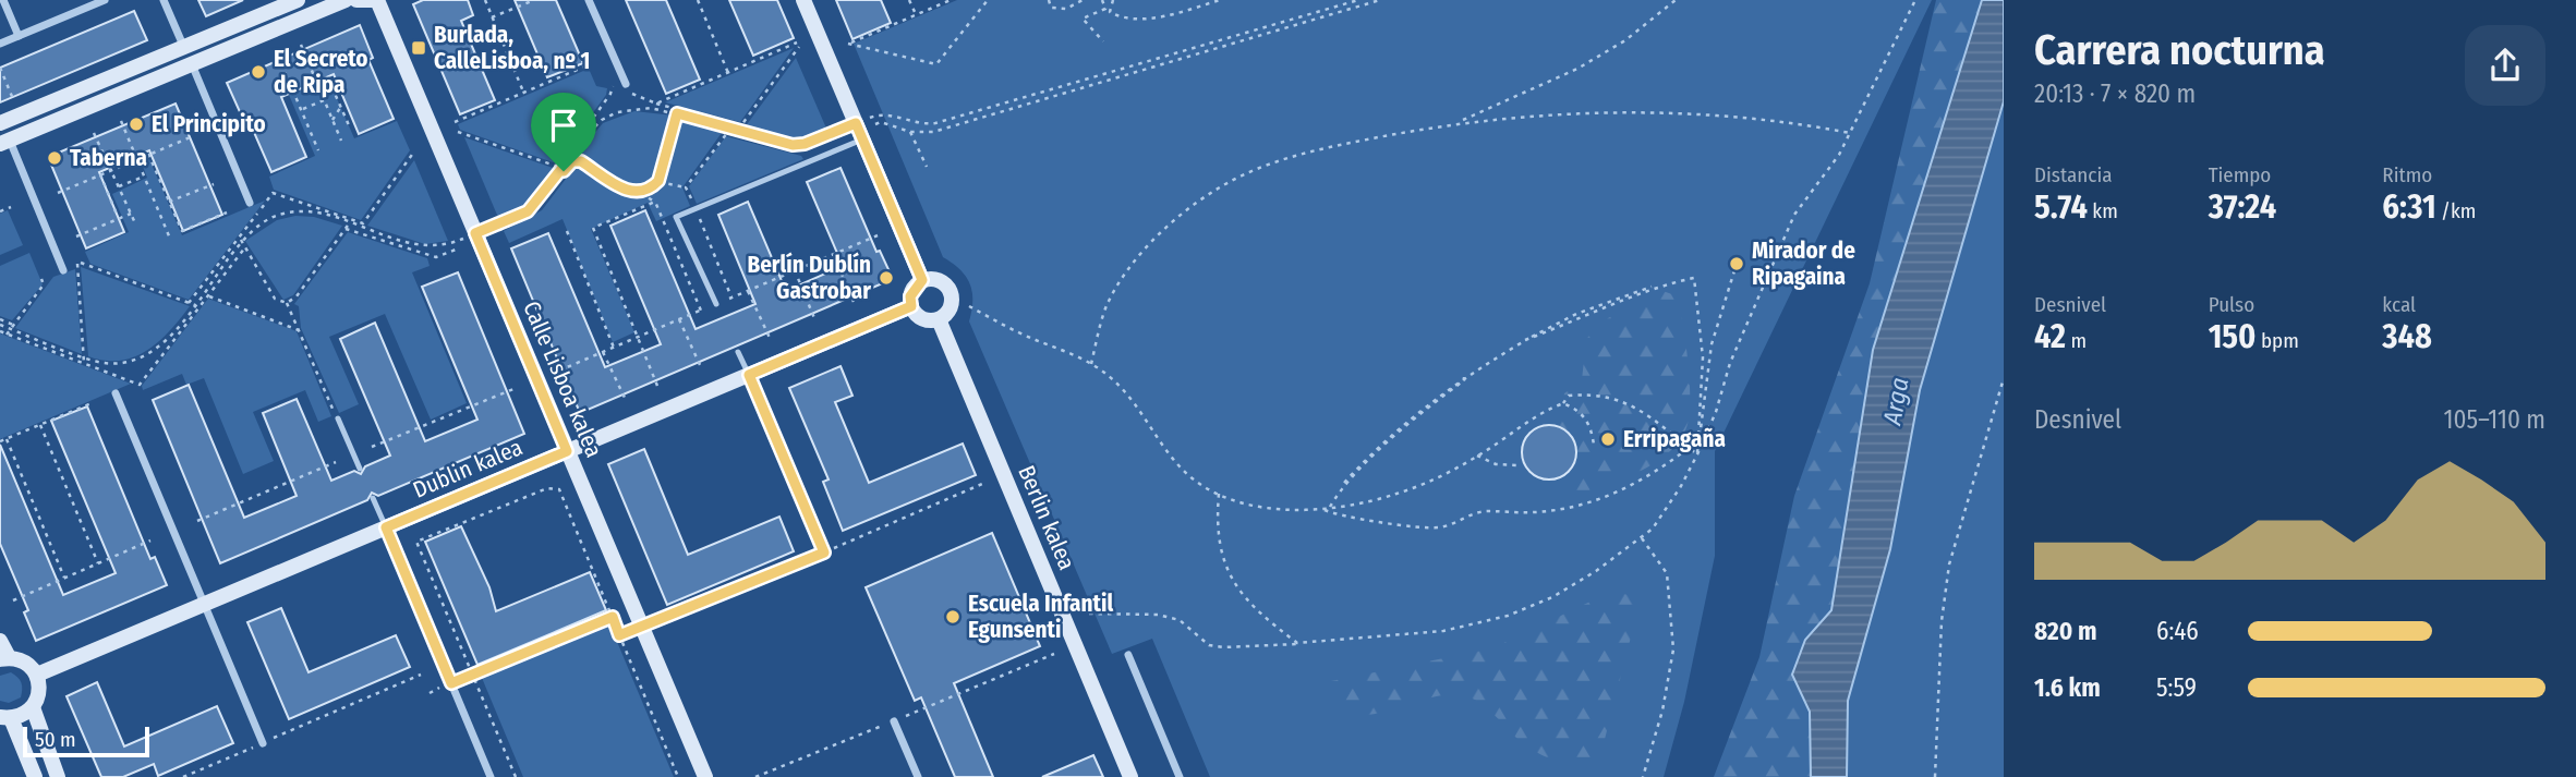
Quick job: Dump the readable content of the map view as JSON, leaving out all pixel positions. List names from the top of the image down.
{
  "streets": {
    "street": ["Calle Lisboa kalea", "Dublin kalea", "Berlin kalea"]
  },
  "crossings": [
    ["Calle Lisboa kalea", "Dublin kalea"],
    ["Dublin kalea", "Berlin kalea"]
  ],
  "water": ["Arga"],
  "places": {
    "transit": ["Burlada, CalleLisboa, nº 1"],
    "other": [
      "El Secreto de Ripa",
      "El Principito",
      "Taberna",
      "Mirador de Ripagaina",
      "Berlín Dublín Gastrobar",
      "Erripagaña",
      "Escuela Infantil Egunsenti"
    ]
  },
  "scale_bar": "50 m",
  "page": {
    "heading": ["Carrera nocturna", "20:13 · 7 × 820 m"],
    "stats": [
      ["Distancia", "5.74 km"],
      ["Tiempo", "37:24"],
      ["Ritmo", "6:31 /km"],
      ["Desnivel", "42 m"],
      ["Pulso", "150 bpm"],
      ["kcal", "348"]
    ],
    "chart": ["Desnivel", "105–110 m"],
    "list": [
      {
        "name": "820 m",
        "note": "6:46"
      },
      {
        "name": "1.6 km",
        "note": "5:59"
      }
    ],
    "scale": "50 m"
  }
}
